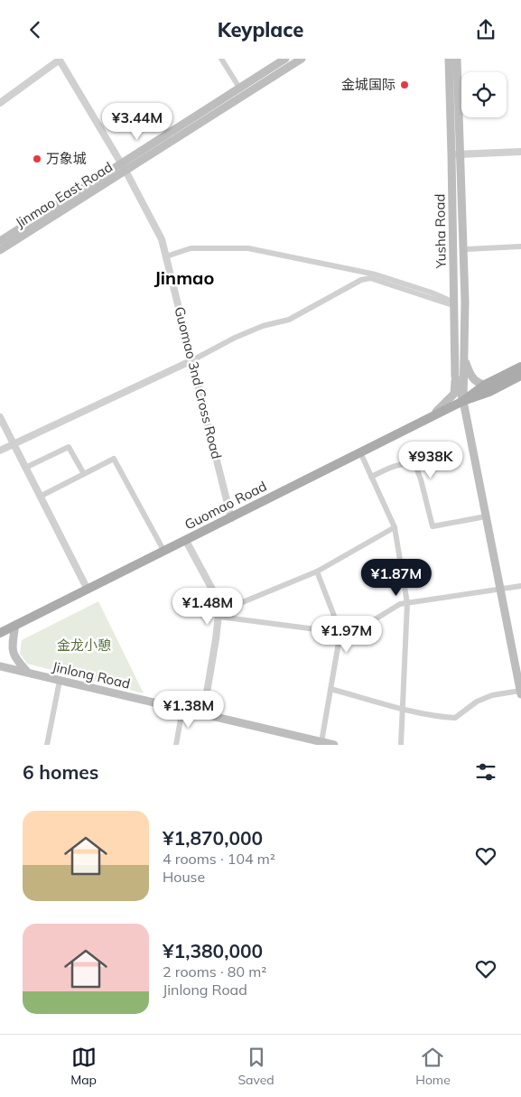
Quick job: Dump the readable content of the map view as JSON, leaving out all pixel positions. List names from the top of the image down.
{
  "streets": {
    "main road": [
      "Jinmao East Road",
      "Yusha Road",
      "Guomao Road",
      "Jinlong Road"
    ],
    "street": ["Guomao 3nd Cross Road"]
  },
  "crossings": [
    ["Jinmao East Road", "Guomao 3nd Cross Road"],
    ["Yusha Road", "Guomao Road"],
    ["Guomao 3nd Cross Road", "Guomao Road"]
  ],
  "districts": ["Jinmao"],
  "parks": ["金龙小憩"],
  "places": ["金城国际", "万象城"],
  "page": {
    "header": "Keyplace",
    "price": [
      "¥3.44M",
      "¥938K",
      "¥1.87M",
      "¥1.48M",
      "¥1.97M",
      "¥1.38M"
    ],
    "heading": "6 homes",
    "list": [
      {
        "name": "¥1,870,000",
        "note": "4 rooms · 104 m² · House"
      },
      {
        "name": "¥1,380,000",
        "note": "2 rooms · 80 m² · Jinlong Road"
      }
    ],
    "tabs": ["Map", "Saved", "Home"]
  }
}
